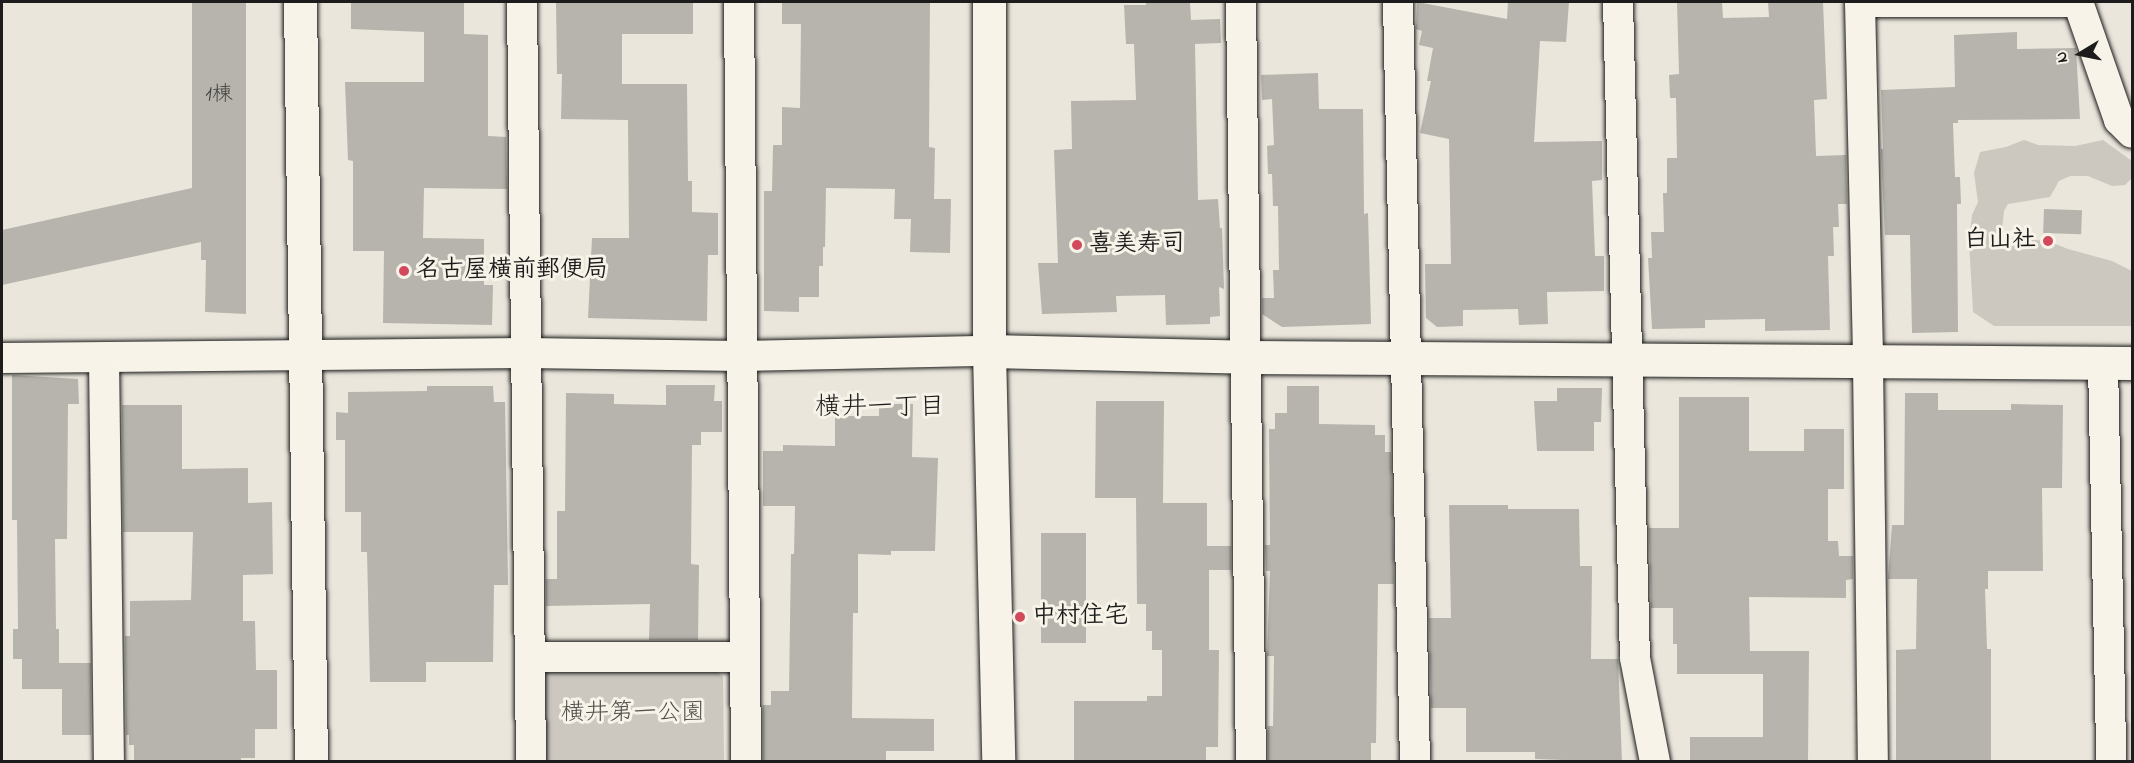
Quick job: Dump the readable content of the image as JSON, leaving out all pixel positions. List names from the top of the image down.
{
  "districts": ["横井一丁目"],
  "parks": ["横井第一公園"],
  "places": [
    "白山社",
    "喜美寿司",
    "名古屋横前郵便局",
    "中村住宅"
  ],
  "house_numbers": ["1棟"],
  "north": "left"
}
